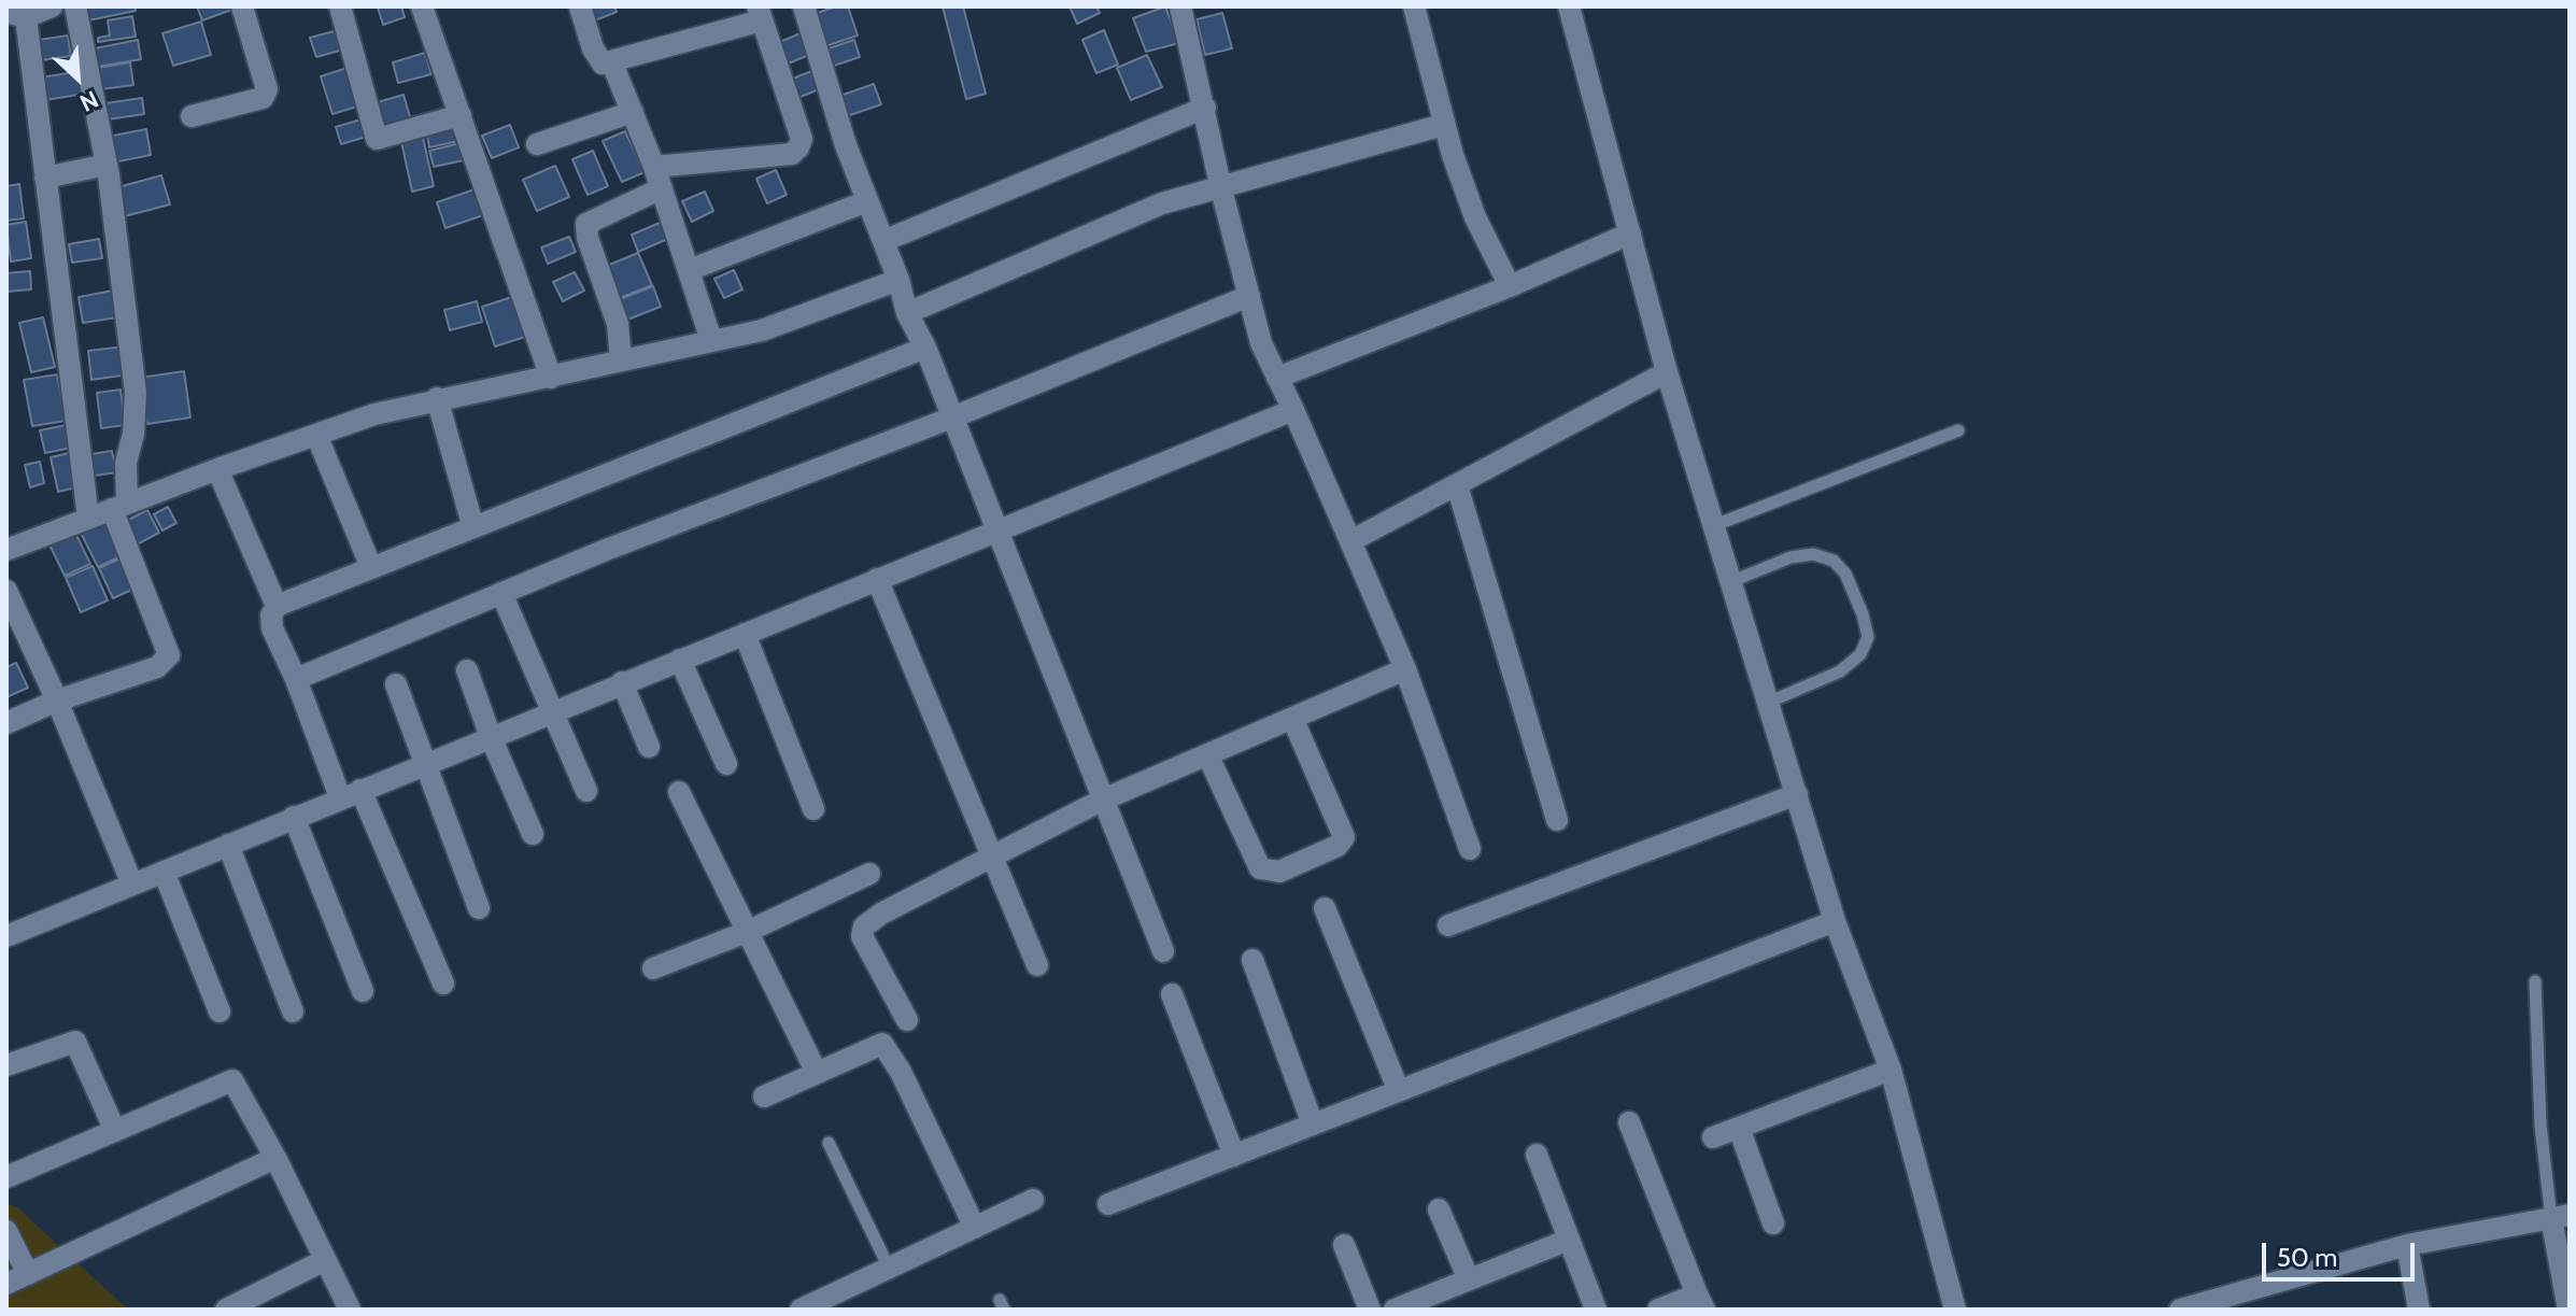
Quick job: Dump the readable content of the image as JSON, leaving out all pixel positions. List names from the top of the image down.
{
  "scale_bar": "50 m",
  "north": "bottom right"
}
